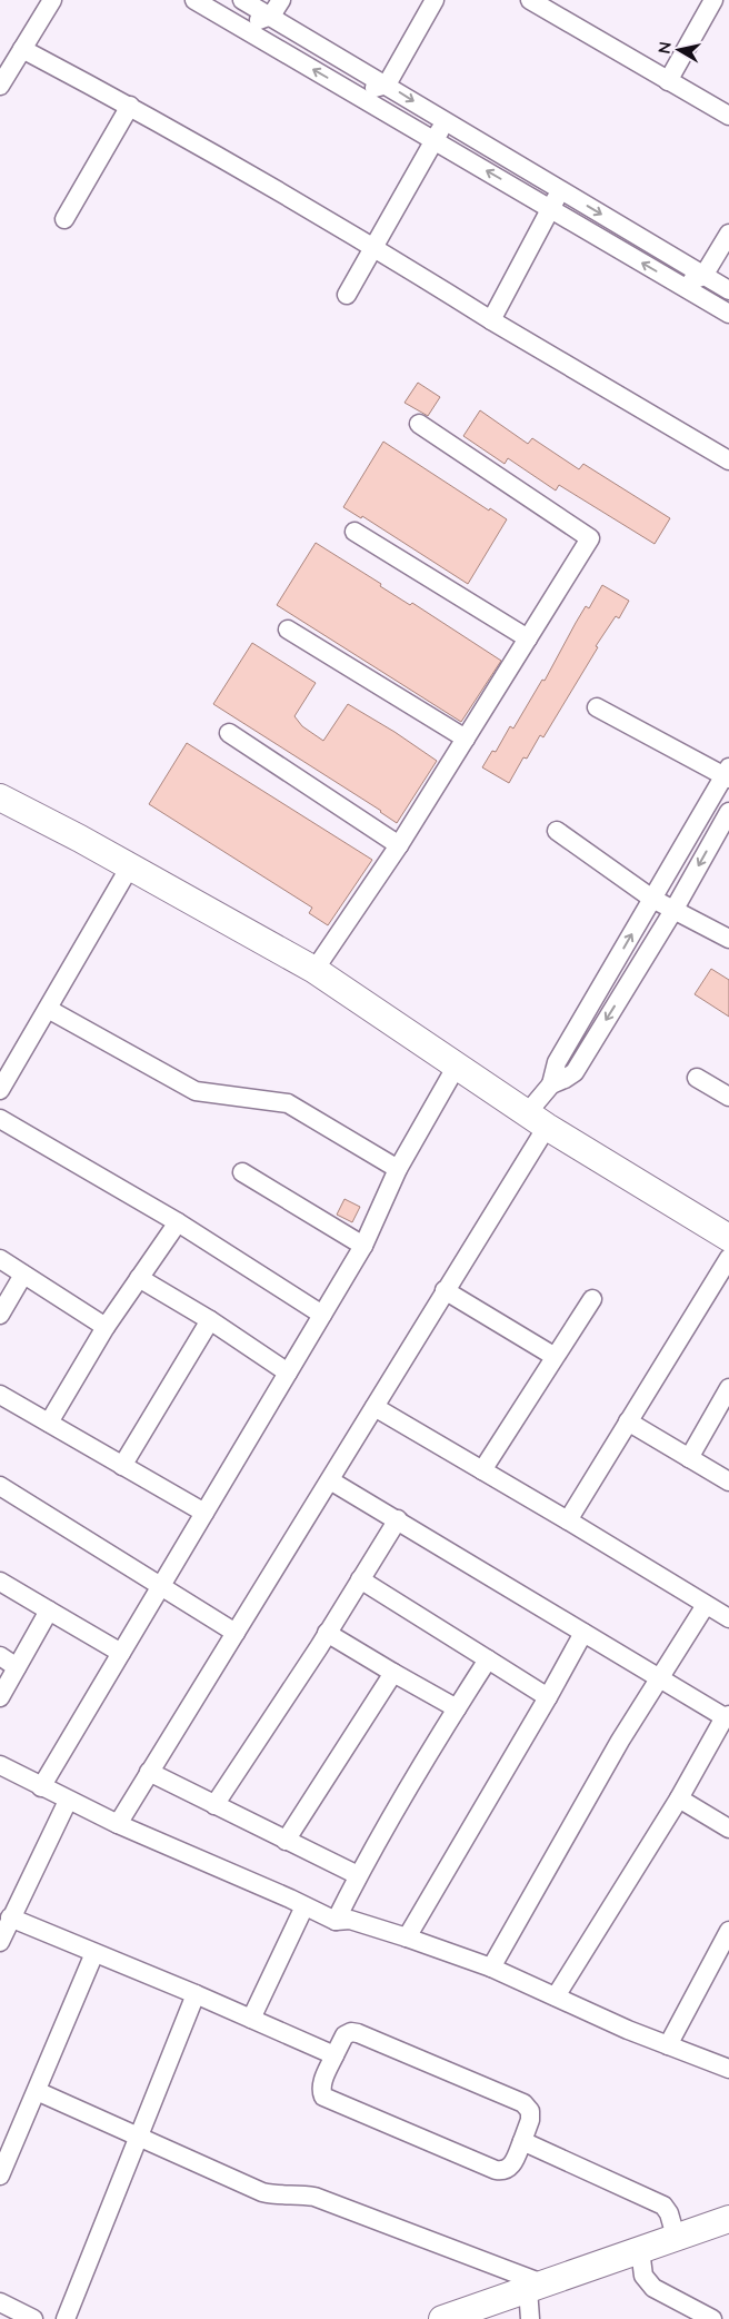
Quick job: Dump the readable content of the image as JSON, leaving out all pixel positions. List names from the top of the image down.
{
  "north": "left"
}
